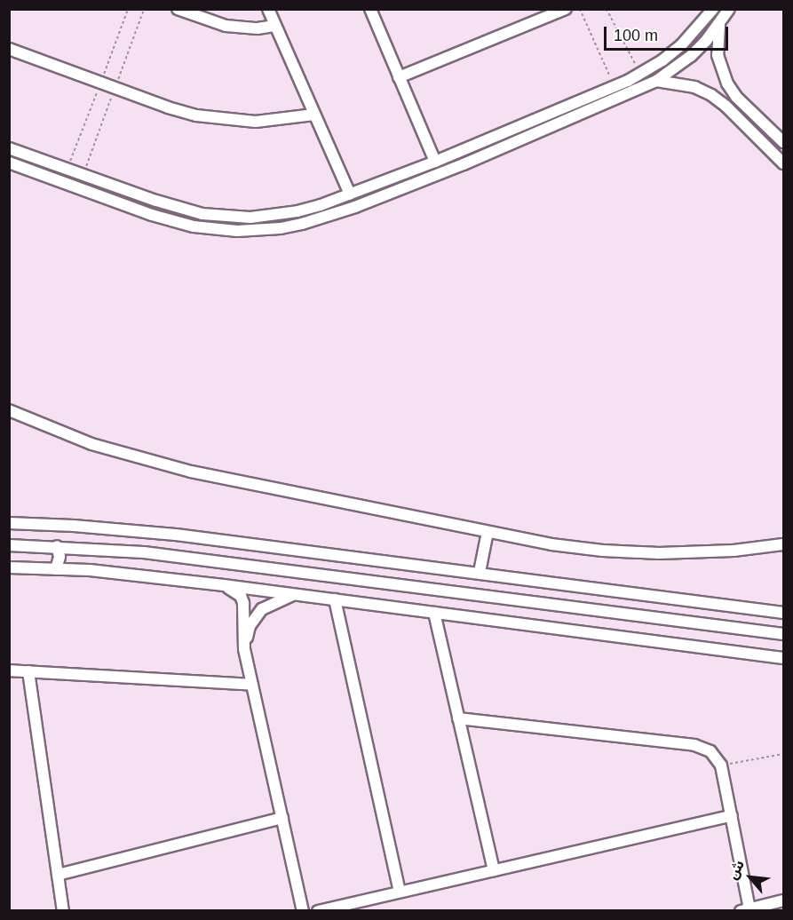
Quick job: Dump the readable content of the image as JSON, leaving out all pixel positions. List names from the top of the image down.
{
  "scale_bar": "100 m",
  "north": "top left"
}
